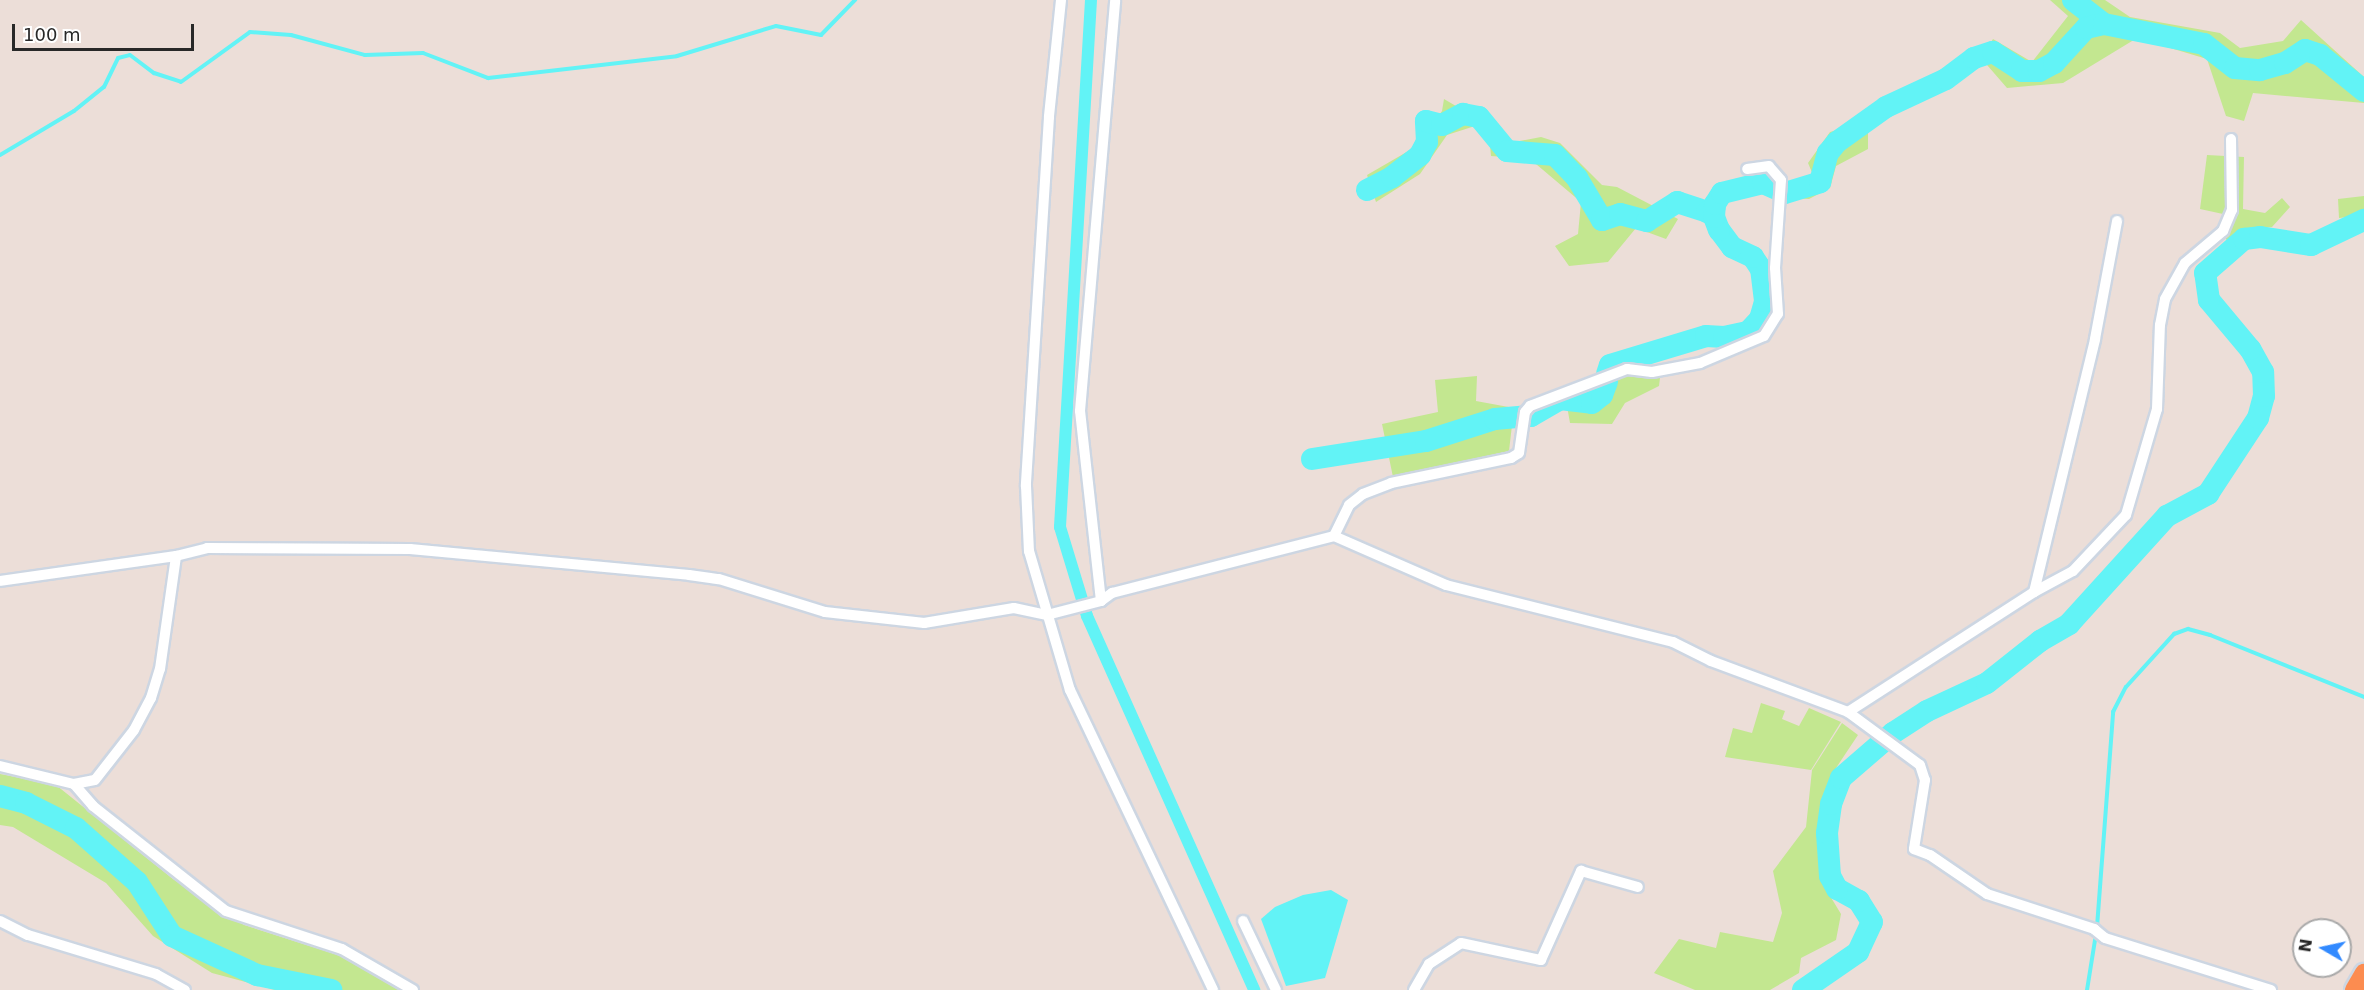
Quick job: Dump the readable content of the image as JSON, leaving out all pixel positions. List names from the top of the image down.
{
  "scale_bar": "100 m",
  "north": "left"
}
